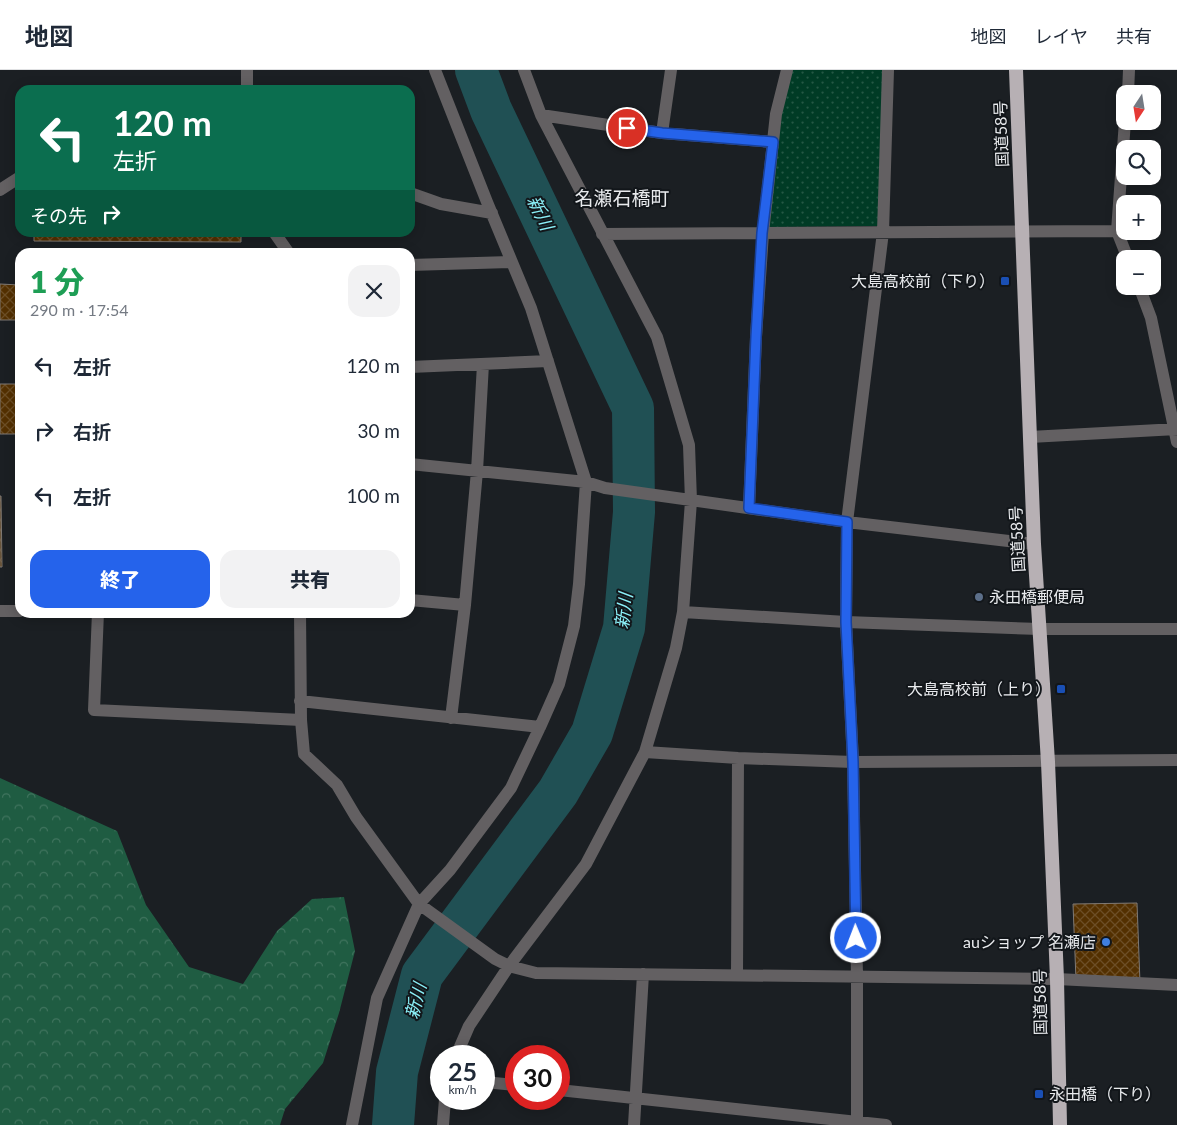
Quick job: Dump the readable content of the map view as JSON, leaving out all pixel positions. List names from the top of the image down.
{
  "streets": {
    "highway": ["国道58号"]
  },
  "districts": ["名瀬石橋町"],
  "water": ["新川"],
  "places": {
    "transit": ["大島高校前（下り）", "大島高校前（上り）", "永田橋（下り）"],
    "other": ["永田橋郵便局", "auショップ 名瀬店"]
  },
  "north": "bottom",
  "page": {
    "header": "地図",
    "nav": ["地図", "レイヤ", "共有"],
    "map_buttons": ["+", "−"],
    "turn": ["120 m", "左折"],
    "then": "その先",
    "heading": ["1 分", "290 m · 17:54"],
    "list": [
      {
        "name": "左折",
        "value": "120 m"
      },
      {
        "name": "右折",
        "value": "30 m"
      },
      {
        "name": "左折",
        "value": "100 m"
      }
    ],
    "buttons": ["終了", "共有"],
    "speed": "25 km/h",
    "limit": "30"
  }
}
